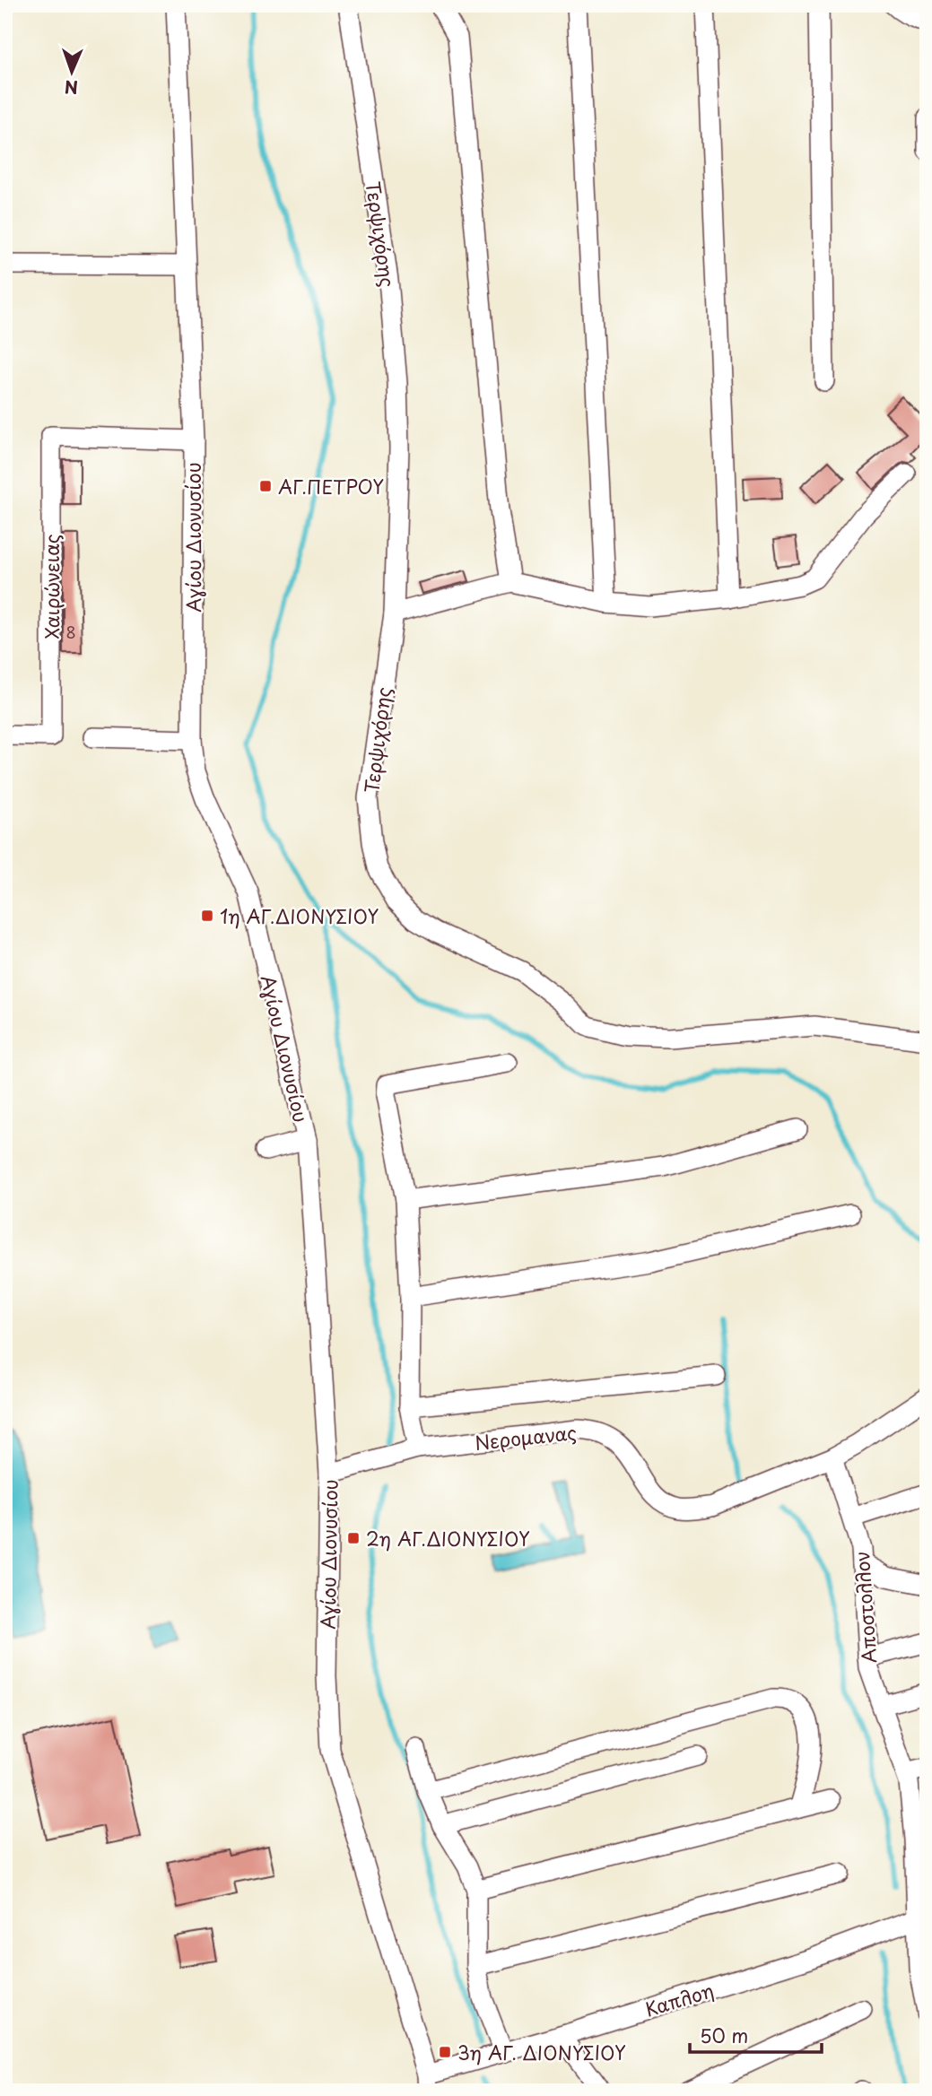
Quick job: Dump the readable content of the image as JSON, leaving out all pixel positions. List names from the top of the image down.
{
  "streets": {
    "street": [
      "Τερψιχόρης",
      "Αγίου Διονυσίου",
      "Χαιρώνειας",
      "Νερομανας",
      "Αποστολλον",
      "Καπλοη"
    ]
  },
  "crossings": [
    ["Αγίου Διονυσίου", "Χαιρώνειας"],
    ["Αγίου Διονυσίου", "Νερομανας"],
    ["Αγίου Διονυσίου", "Καπλοη"],
    ["Νερομανας", "Αποστολλον"],
    ["Αποστολλον", "Καπλοη"]
  ],
  "places": {
    "transit": [
      "ΑΓ.ΠΕΤΡΟΥ",
      "1η ΑΓ.ΔΙΟΝΥΣΙΟΥ",
      "2η ΑΓ.ΔΙΟΝΥΣΙΟΥ",
      "3η ΑΓ. ΔΙΟΝΥΣΙΟΥ"
    ]
  },
  "house_numbers": ["8"],
  "scale_bar": "50 m",
  "north": "bottom"
}
